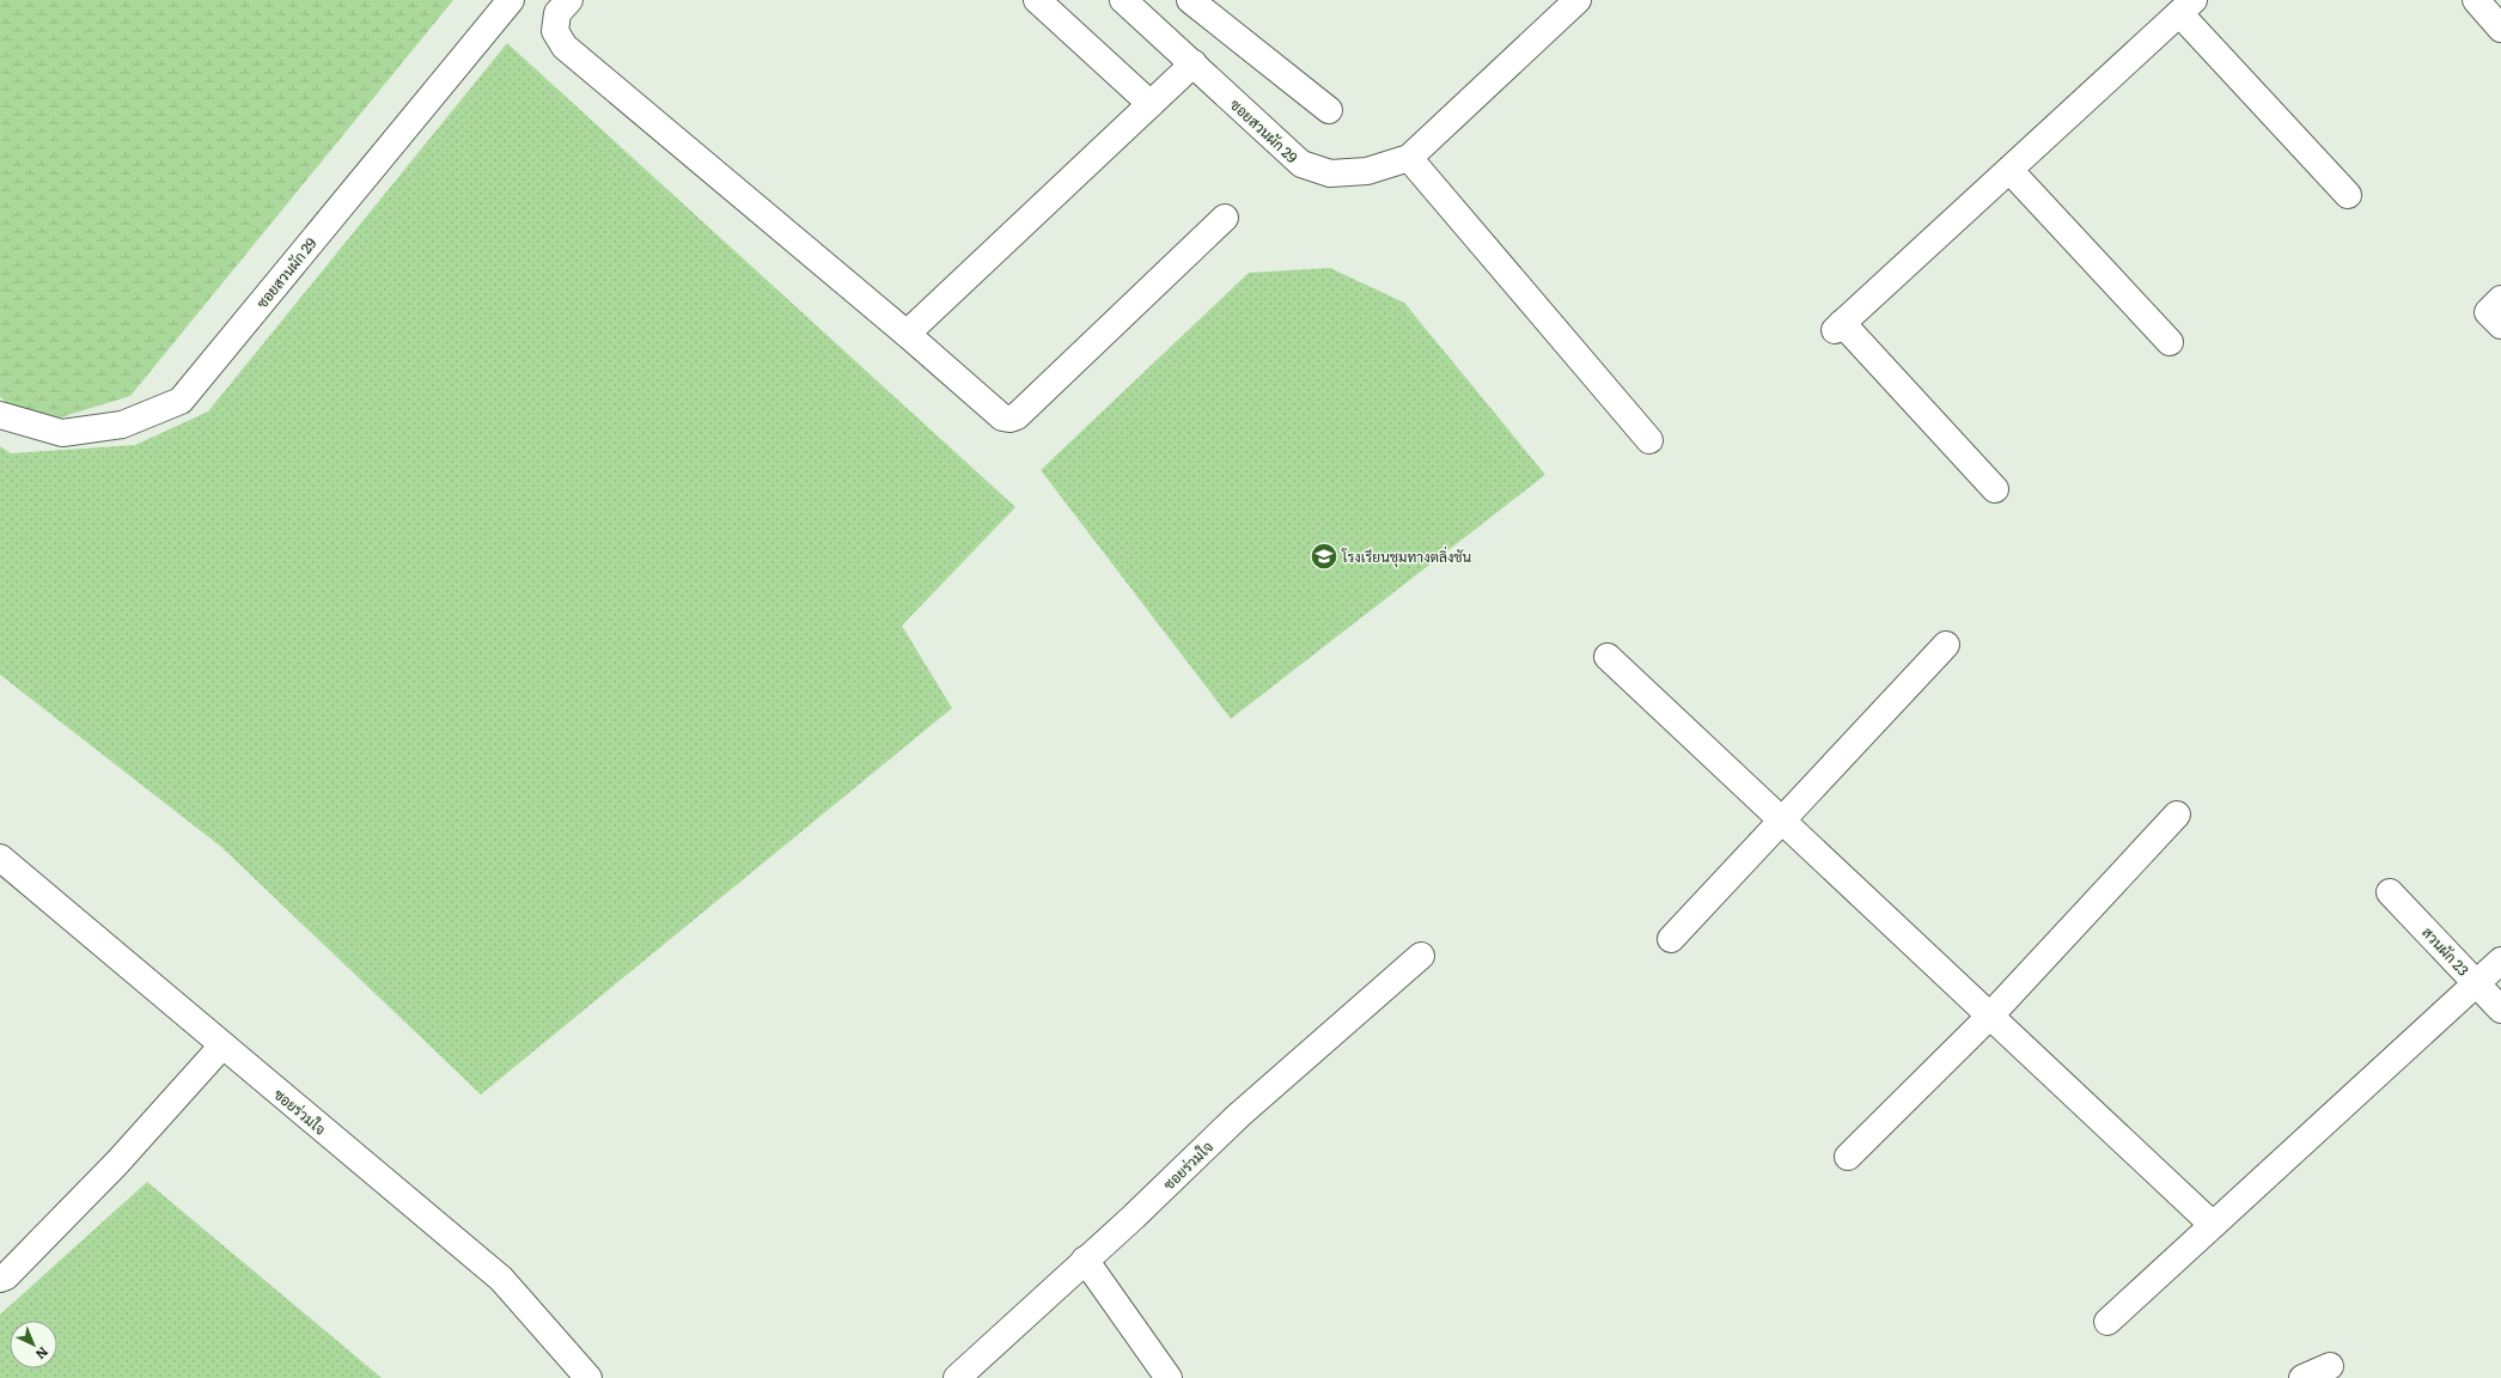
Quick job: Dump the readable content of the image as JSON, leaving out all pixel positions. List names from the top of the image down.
{
  "streets": {
    "street": ["ซอยสวนผัก 29", "สวนผัก 23", "ซอยร่วมใจ"]
  },
  "places": {
    "school or university": ["โรงเรียนชุมทางตลิ่งชัน"]
  },
  "north": "bottom right"
}
